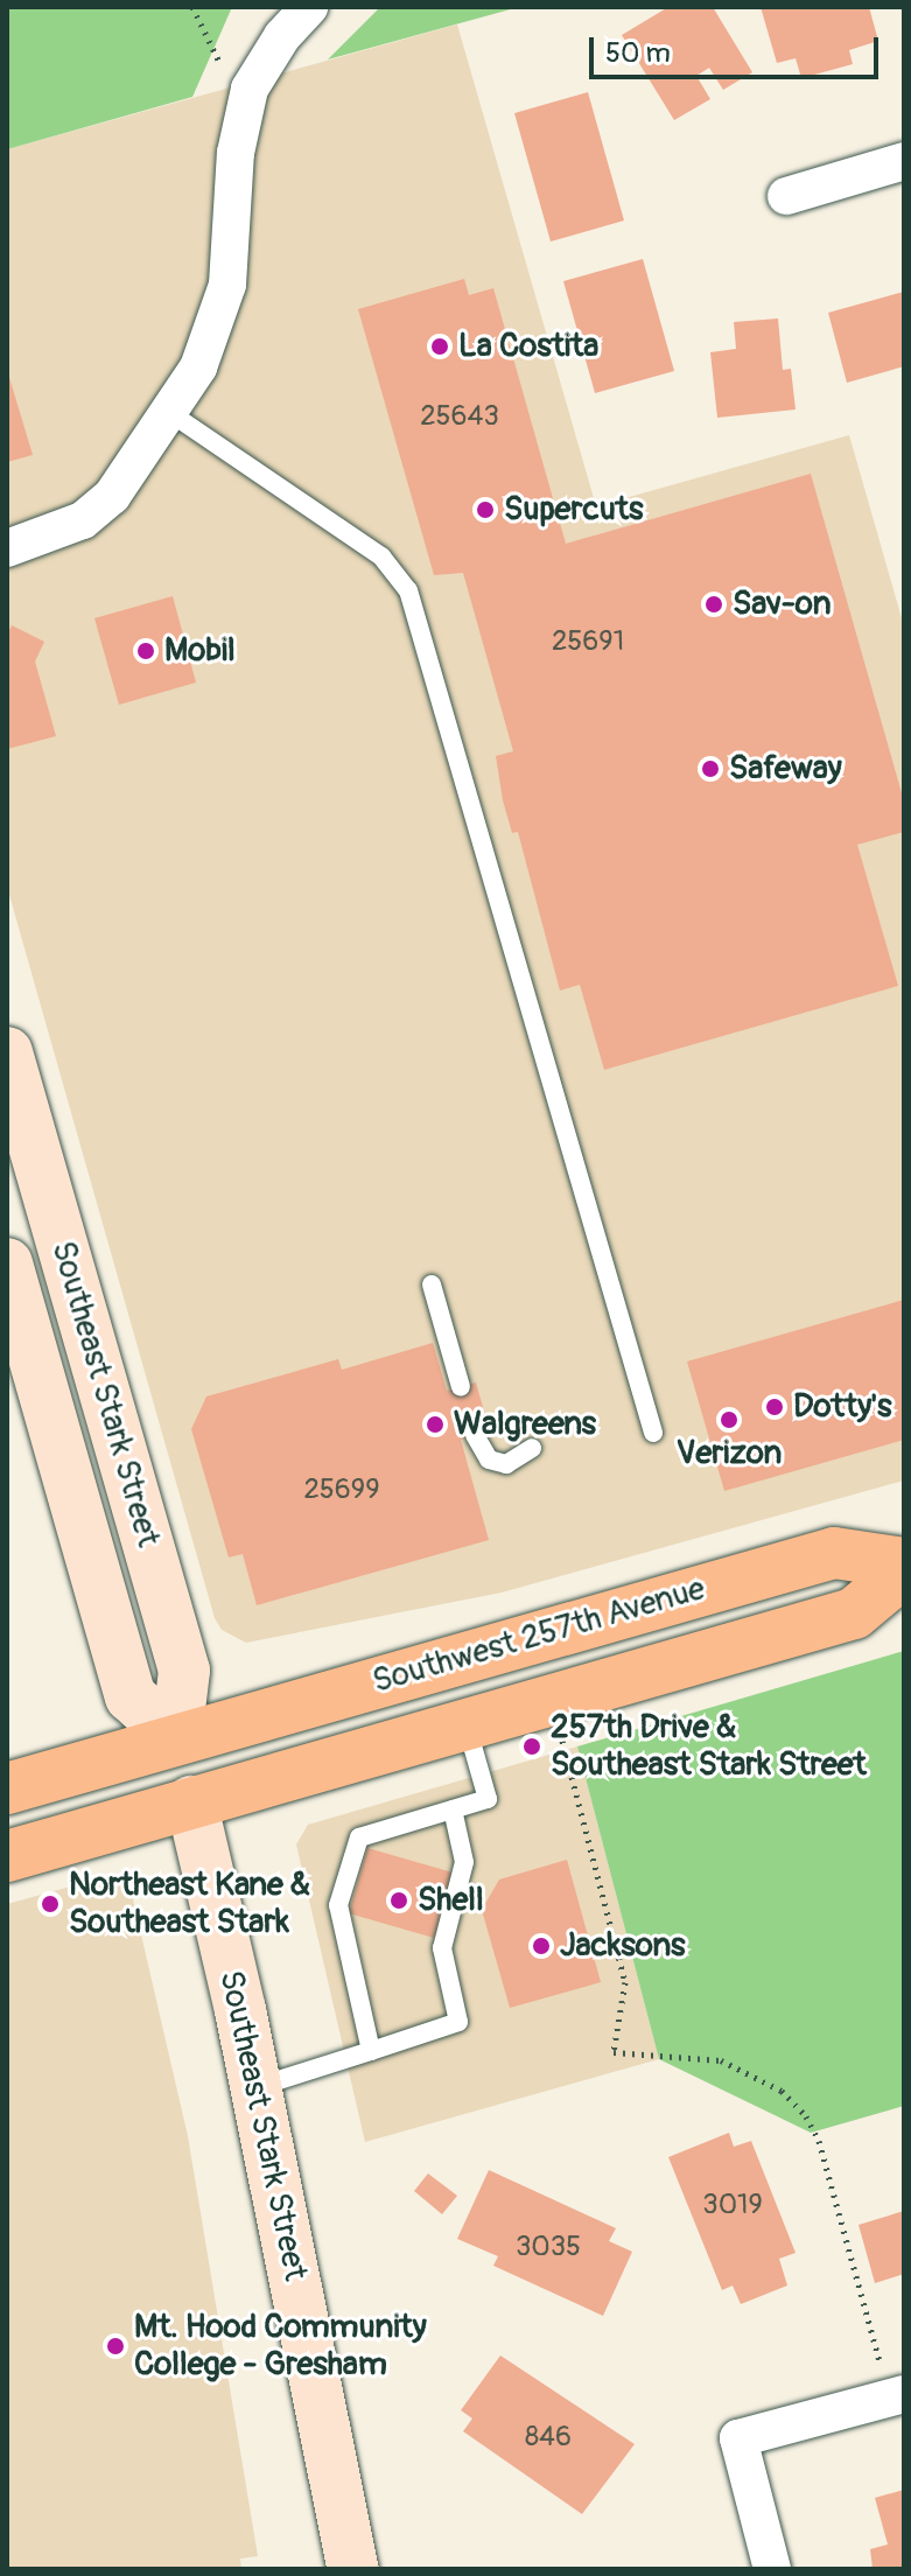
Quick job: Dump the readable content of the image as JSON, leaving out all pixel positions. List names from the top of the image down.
{
  "streets": {
    "main road": ["Southeast Stark Street", "Southwest 257th Avenue"]
  },
  "crossings": [
    ["Southeast Stark Street", "Southwest 257th Avenue"]
  ],
  "places": [
    "La Costita",
    "Supercuts",
    "Sav-on",
    "Mobil",
    "Safeway",
    "Dotty's",
    "Verizon",
    "Walgreens",
    "257th Drive & Southeast Stark Street",
    "Shell",
    "Northeast Kane & Southeast Stark",
    "Jacksons",
    "Mt. Hood Community College - Gresham"
  ],
  "house_numbers": [
    "25643",
    "25691",
    "25699",
    "3019",
    "3035",
    "846"
  ],
  "scale_bar": "50 m"
}
